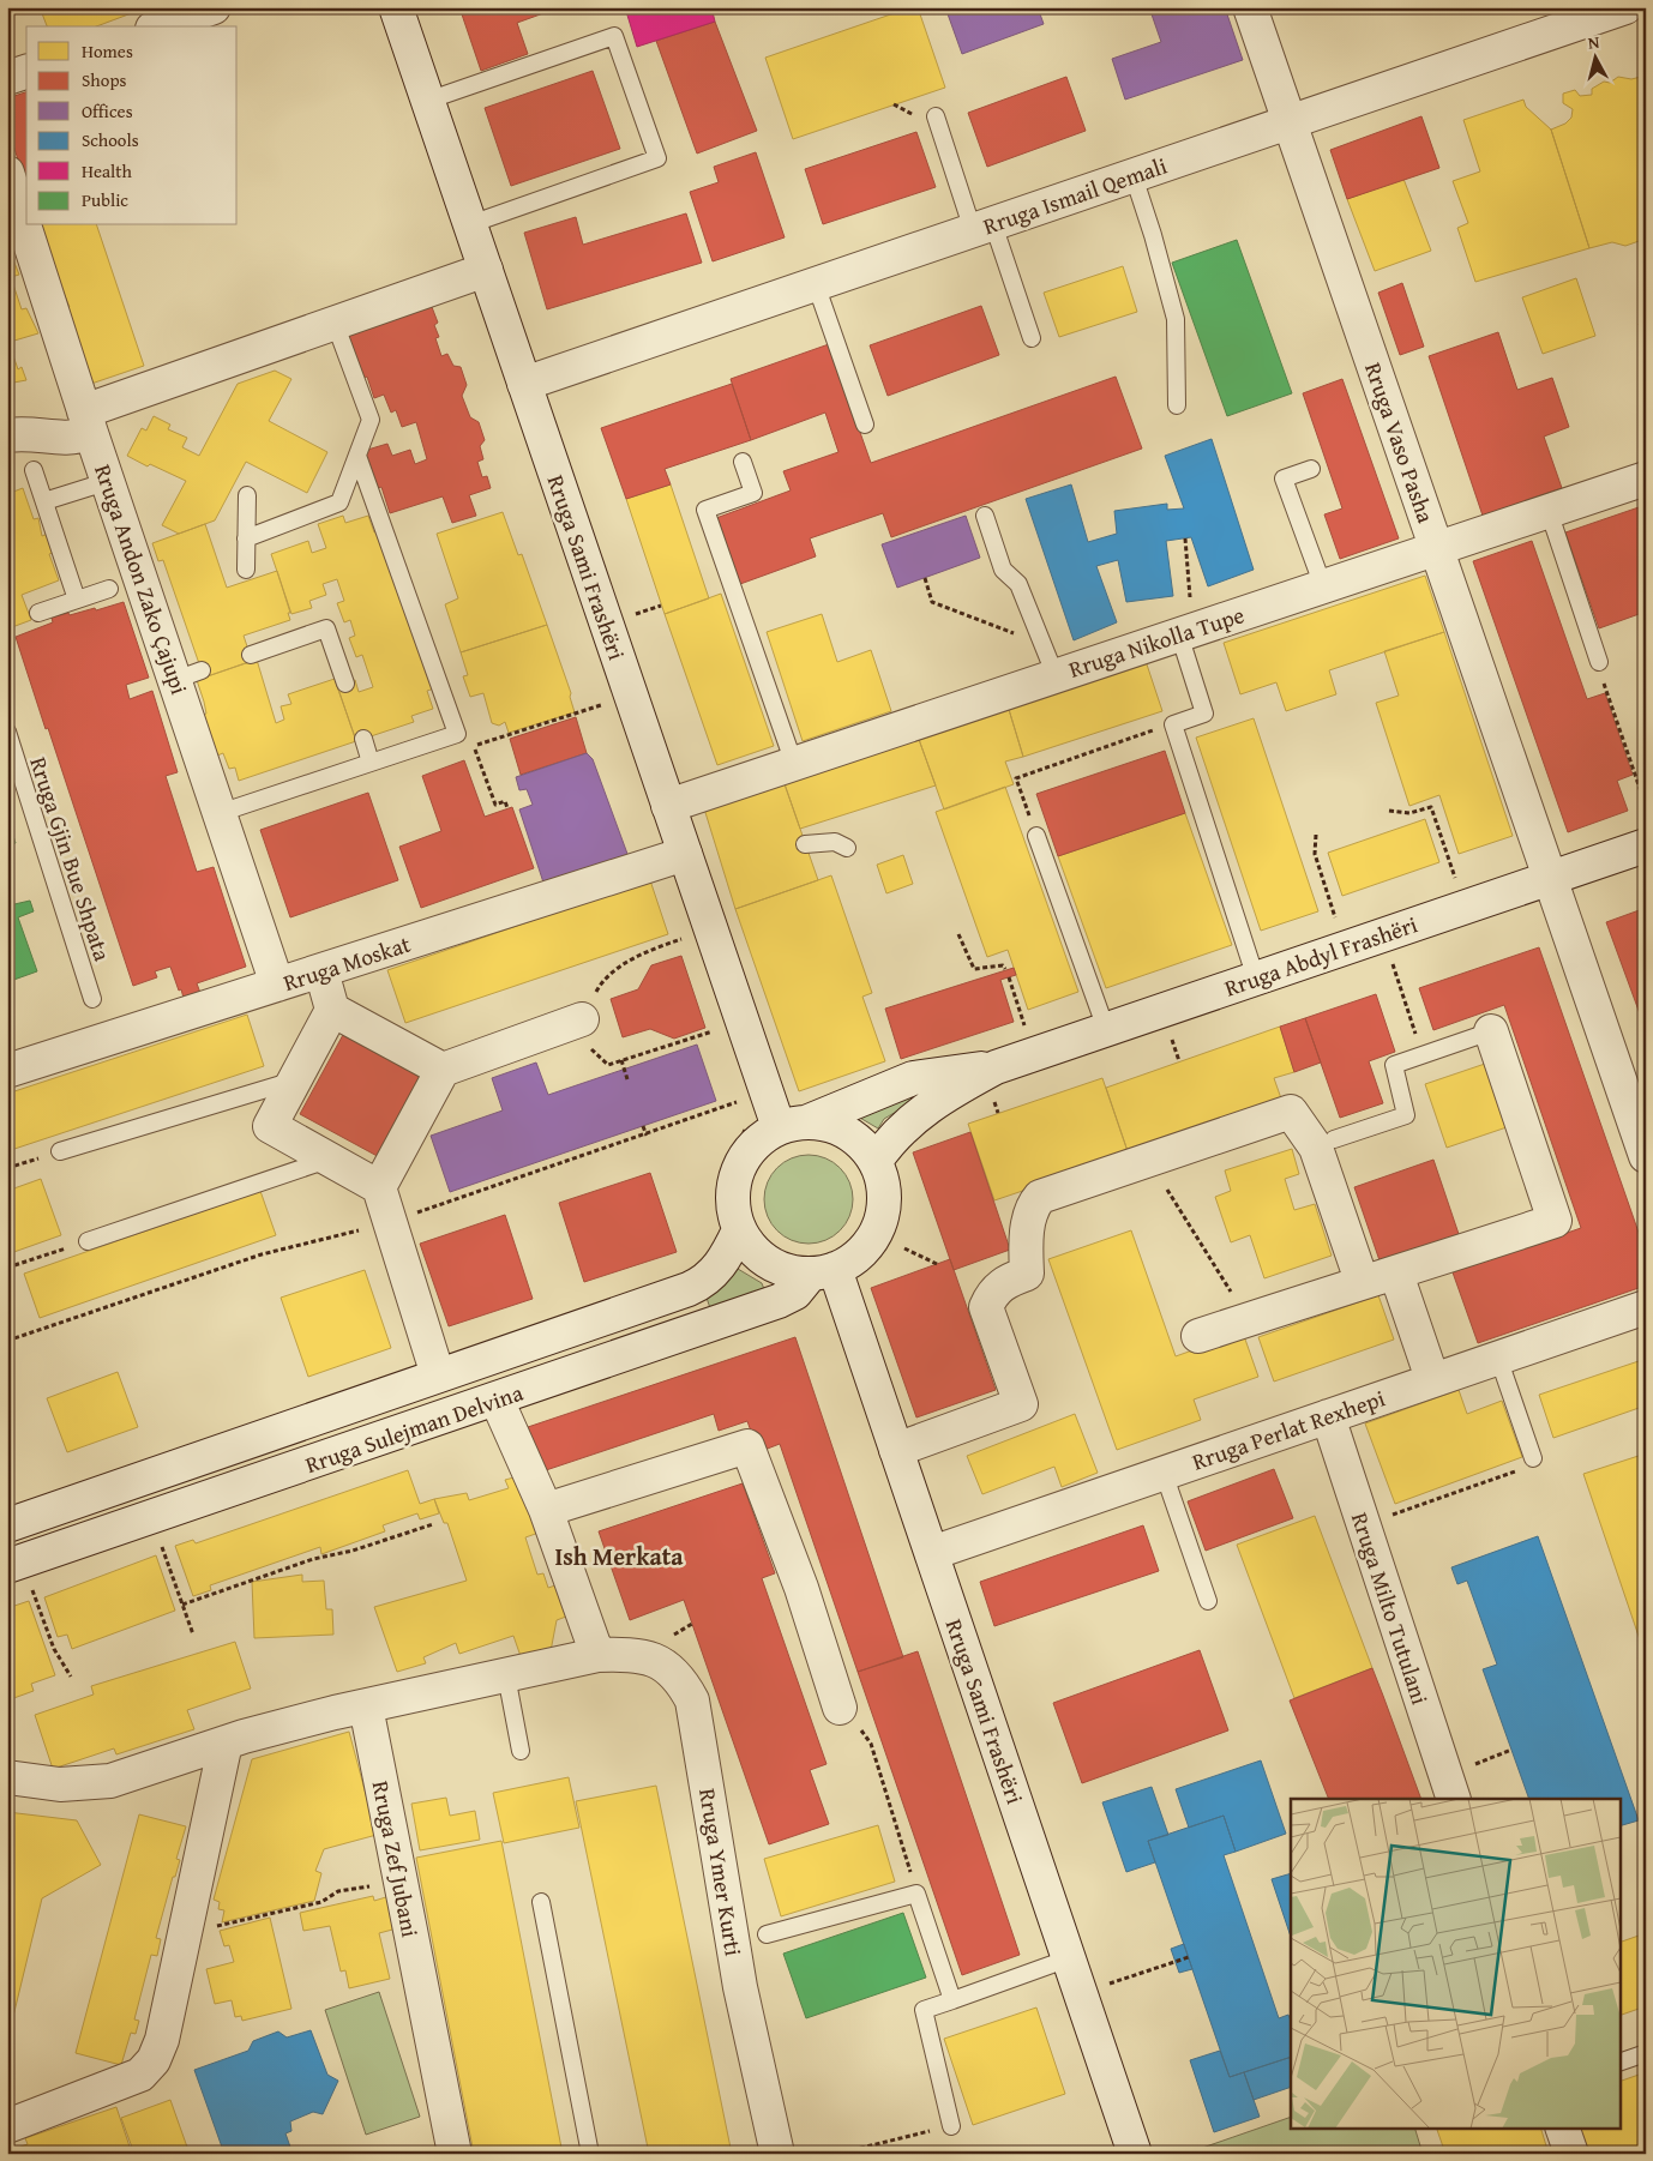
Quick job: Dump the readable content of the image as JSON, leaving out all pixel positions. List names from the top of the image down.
{
  "streets": {
    "street": [
      "Rruga Ismail Qemali",
      "Rruga Vaso Pasha",
      "Rruga Sami Frashëri",
      "Rruga Andon Zako Çajupi",
      "Rruga Nikolla Tupe",
      "Rruga Abdyl Frashëri",
      "Rruga Moskat",
      "Rruga Sulejman Delvina",
      "Rruga Perlat Rexhepi",
      "Rruga Milto Tutulani",
      "Rruga Zef Jubani",
      "Rruga Ymer Kurti"
    ],
    "lane": ["Rruga Gjin Bue Shpata"]
  },
  "crossings": [
    ["Rruga Ismail Qemali", "Rruga Vaso Pasha"],
    ["Rruga Ismail Qemali", "Rruga Sami Frashëri"],
    ["Rruga Vaso Pasha", "Rruga Nikolla Tupe"],
    ["Rruga Vaso Pasha", "Rruga Abdyl Frashëri"],
    ["Rruga Sami Frashëri", "Rruga Nikolla Tupe"],
    ["Rruga Sami Frashëri", "Rruga Abdyl Frashëri"],
    ["Rruga Sami Frashëri", "Rruga Moskat"],
    ["Rruga Sami Frashëri", "Rruga Sulejman Delvina"],
    ["Rruga Sami Frashëri", "Rruga Perlat Rexhepi"],
    ["Rruga Andon Zako Çajupi", "Rruga Moskat"],
    ["Rruga Abdyl Frashëri", "Rruga Sulejman Delvina"],
    ["Rruga Perlat Rexhepi", "Rruga Milto Tutulani"],
    ["Rruga Zef Jubani", "Rruga Ymer Kurti"]
  ],
  "districts": ["Ish Merkata"],
  "legend": [
    "Homes",
    "Shops",
    "Offices",
    "Schools",
    "Health",
    "Public"
  ],
  "north": "top"
}
